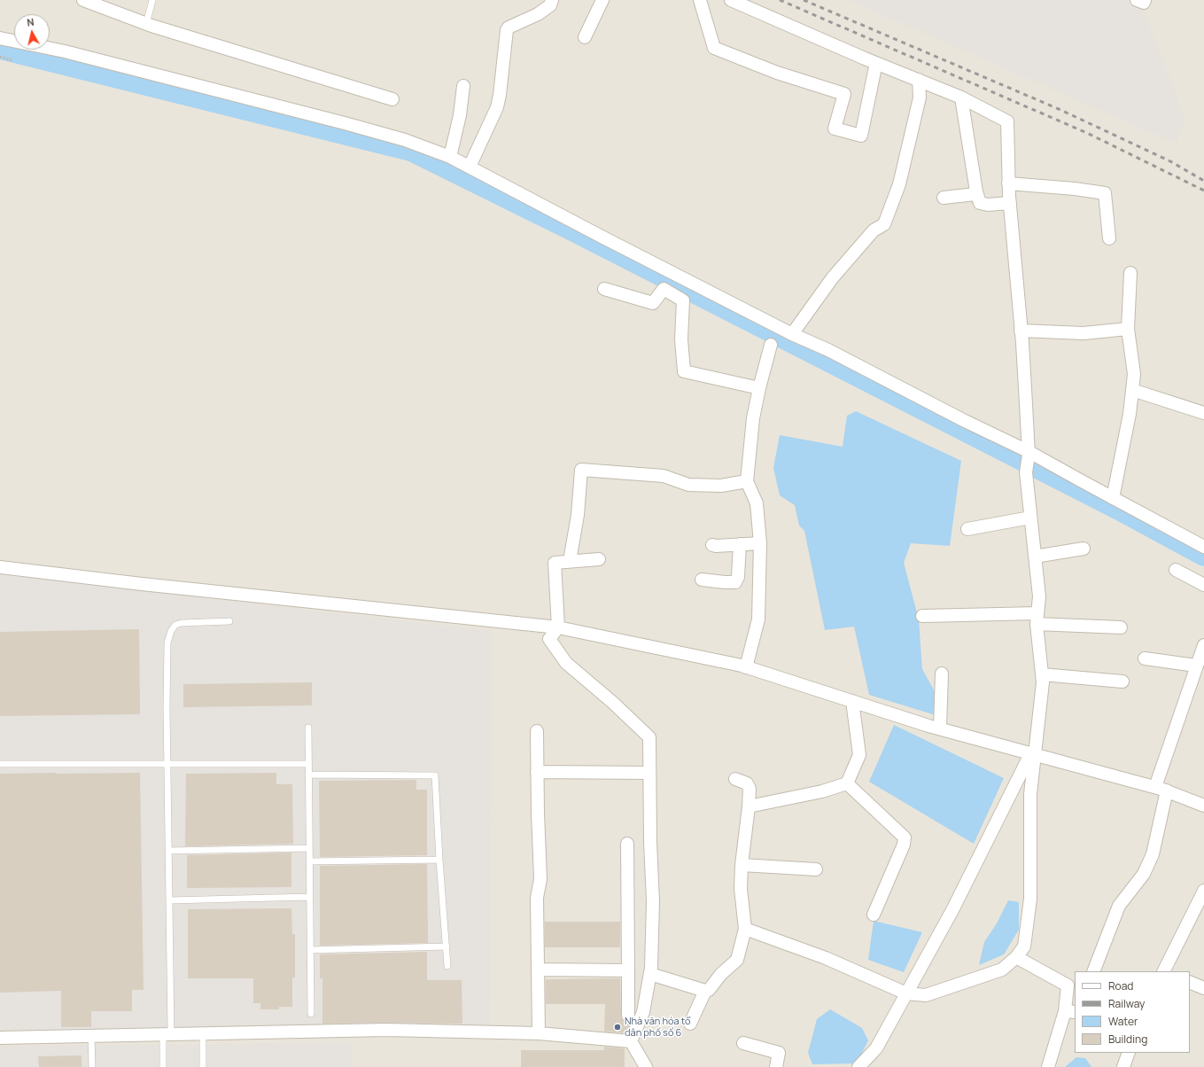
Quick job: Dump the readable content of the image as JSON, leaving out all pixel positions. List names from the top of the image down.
{
  "places": ["Nhà văn hóa tổ dân phố số 6"],
  "legend": [
    "Road",
    "Railway",
    "Water",
    "Building"
  ],
  "north": "top"
}
